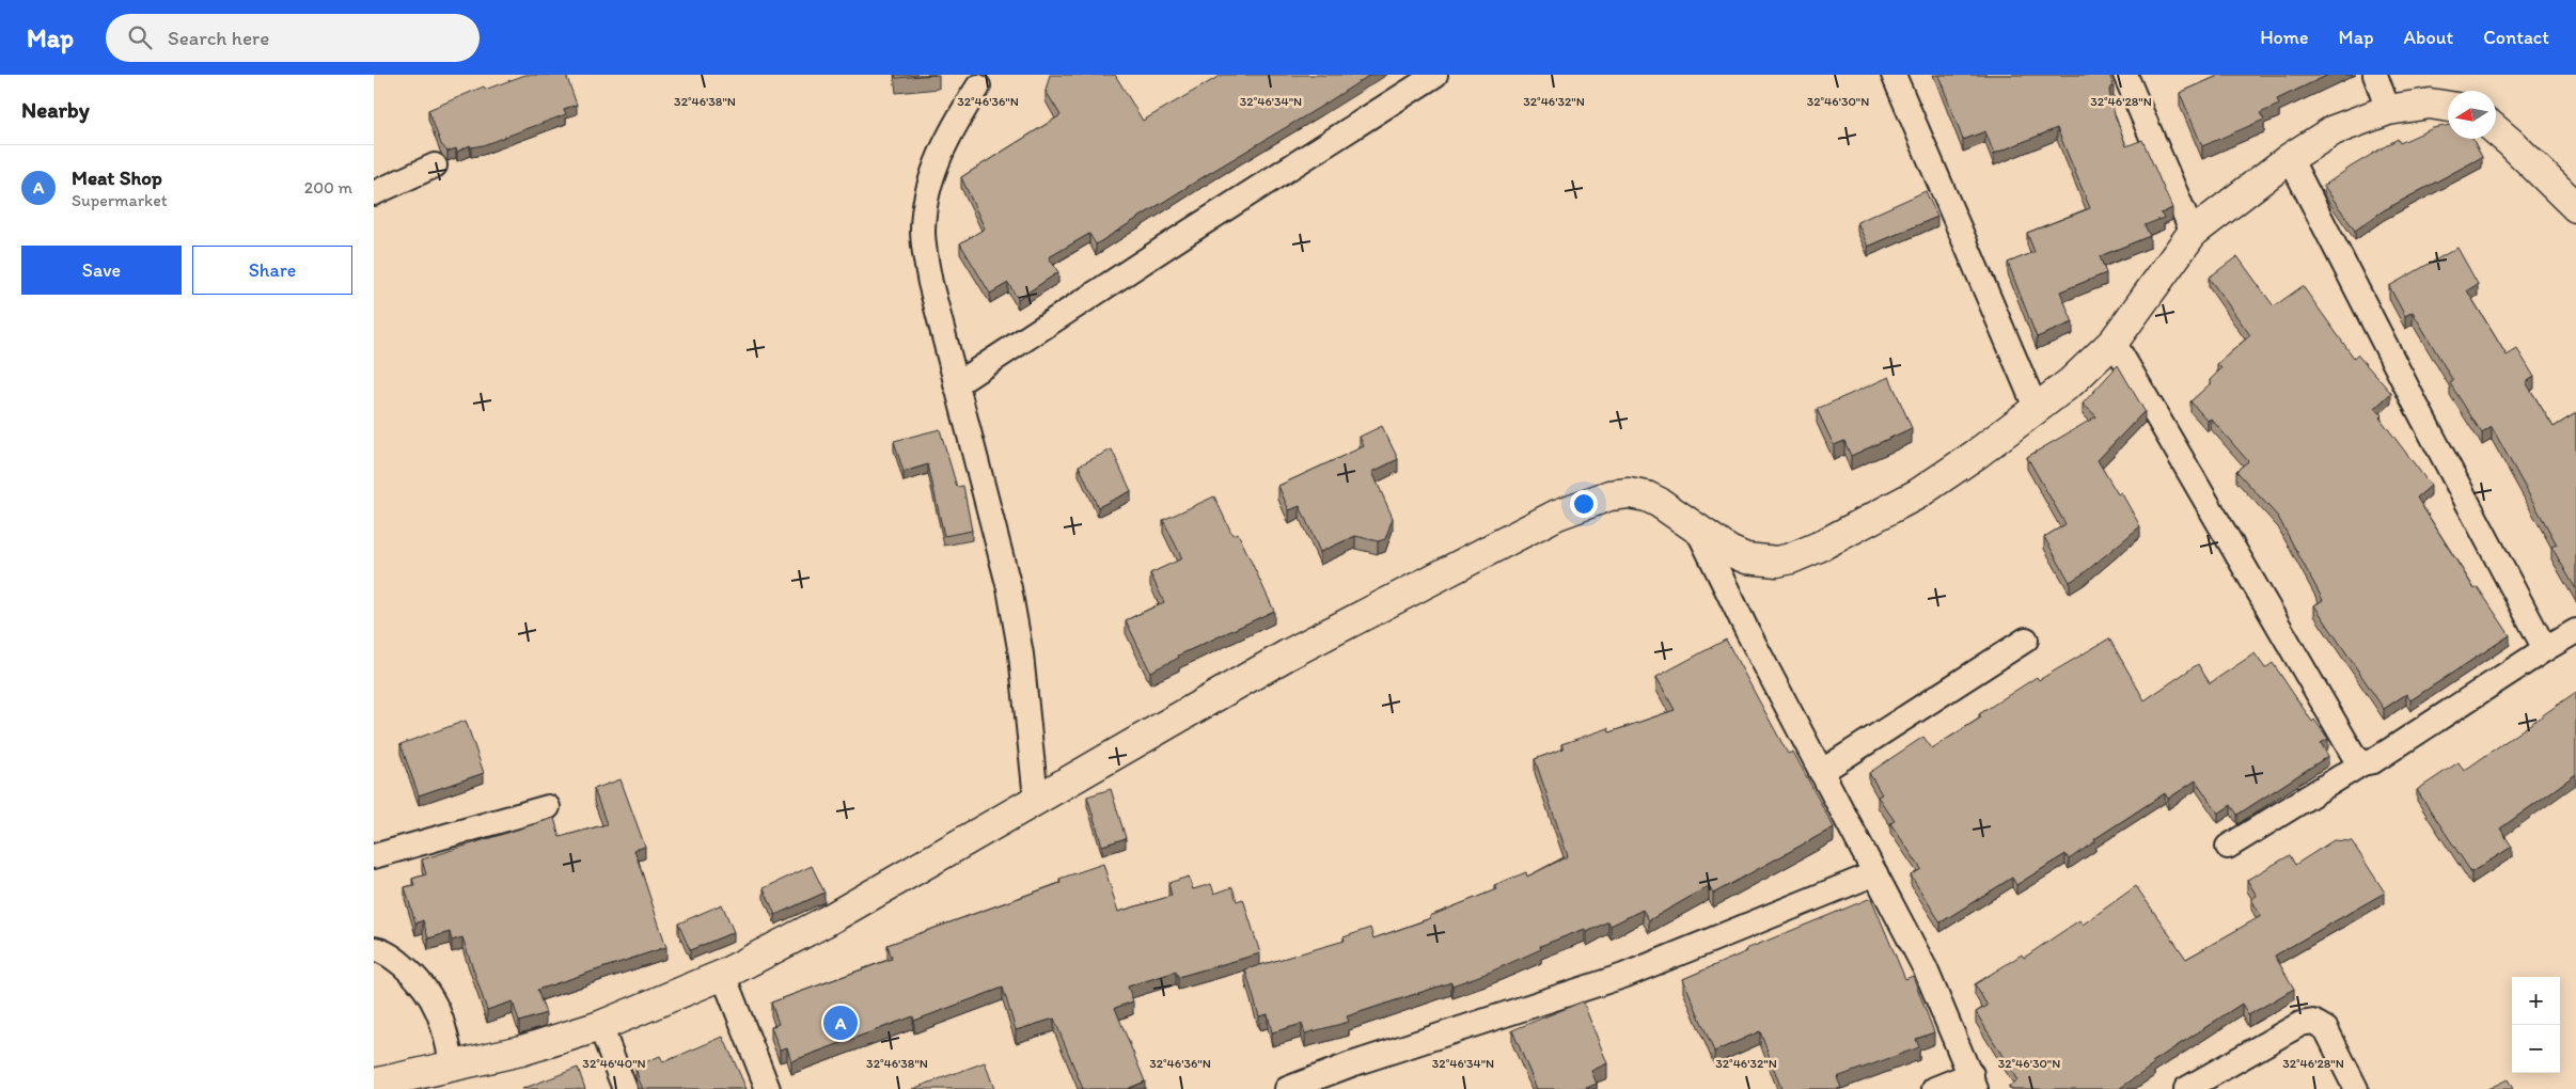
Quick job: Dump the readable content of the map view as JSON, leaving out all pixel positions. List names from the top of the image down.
{
  "north": "left",
  "page": {
    "header": "Map",
    "search": "Search here",
    "nav": [
      "Home",
      "Map",
      "About",
      "Contact"
    ],
    "heading": "Nearby",
    "list": [
      {
        "mark": "A",
        "name": "Meat Shop",
        "note": "Supermarket",
        "value": "200 m"
      }
    ],
    "buttons": ["Save", "Share"],
    "map_buttons": ["+", "−"],
    "pins": "A"
  },
  "coordinates": [
    "32°46'38\"N",
    "32°46'36\"N",
    "32°46'34\"N",
    "32°46'32\"N",
    "32°46'30\"N",
    "32°46'28\"N",
    "32°46'40\"N"
  ]
}
